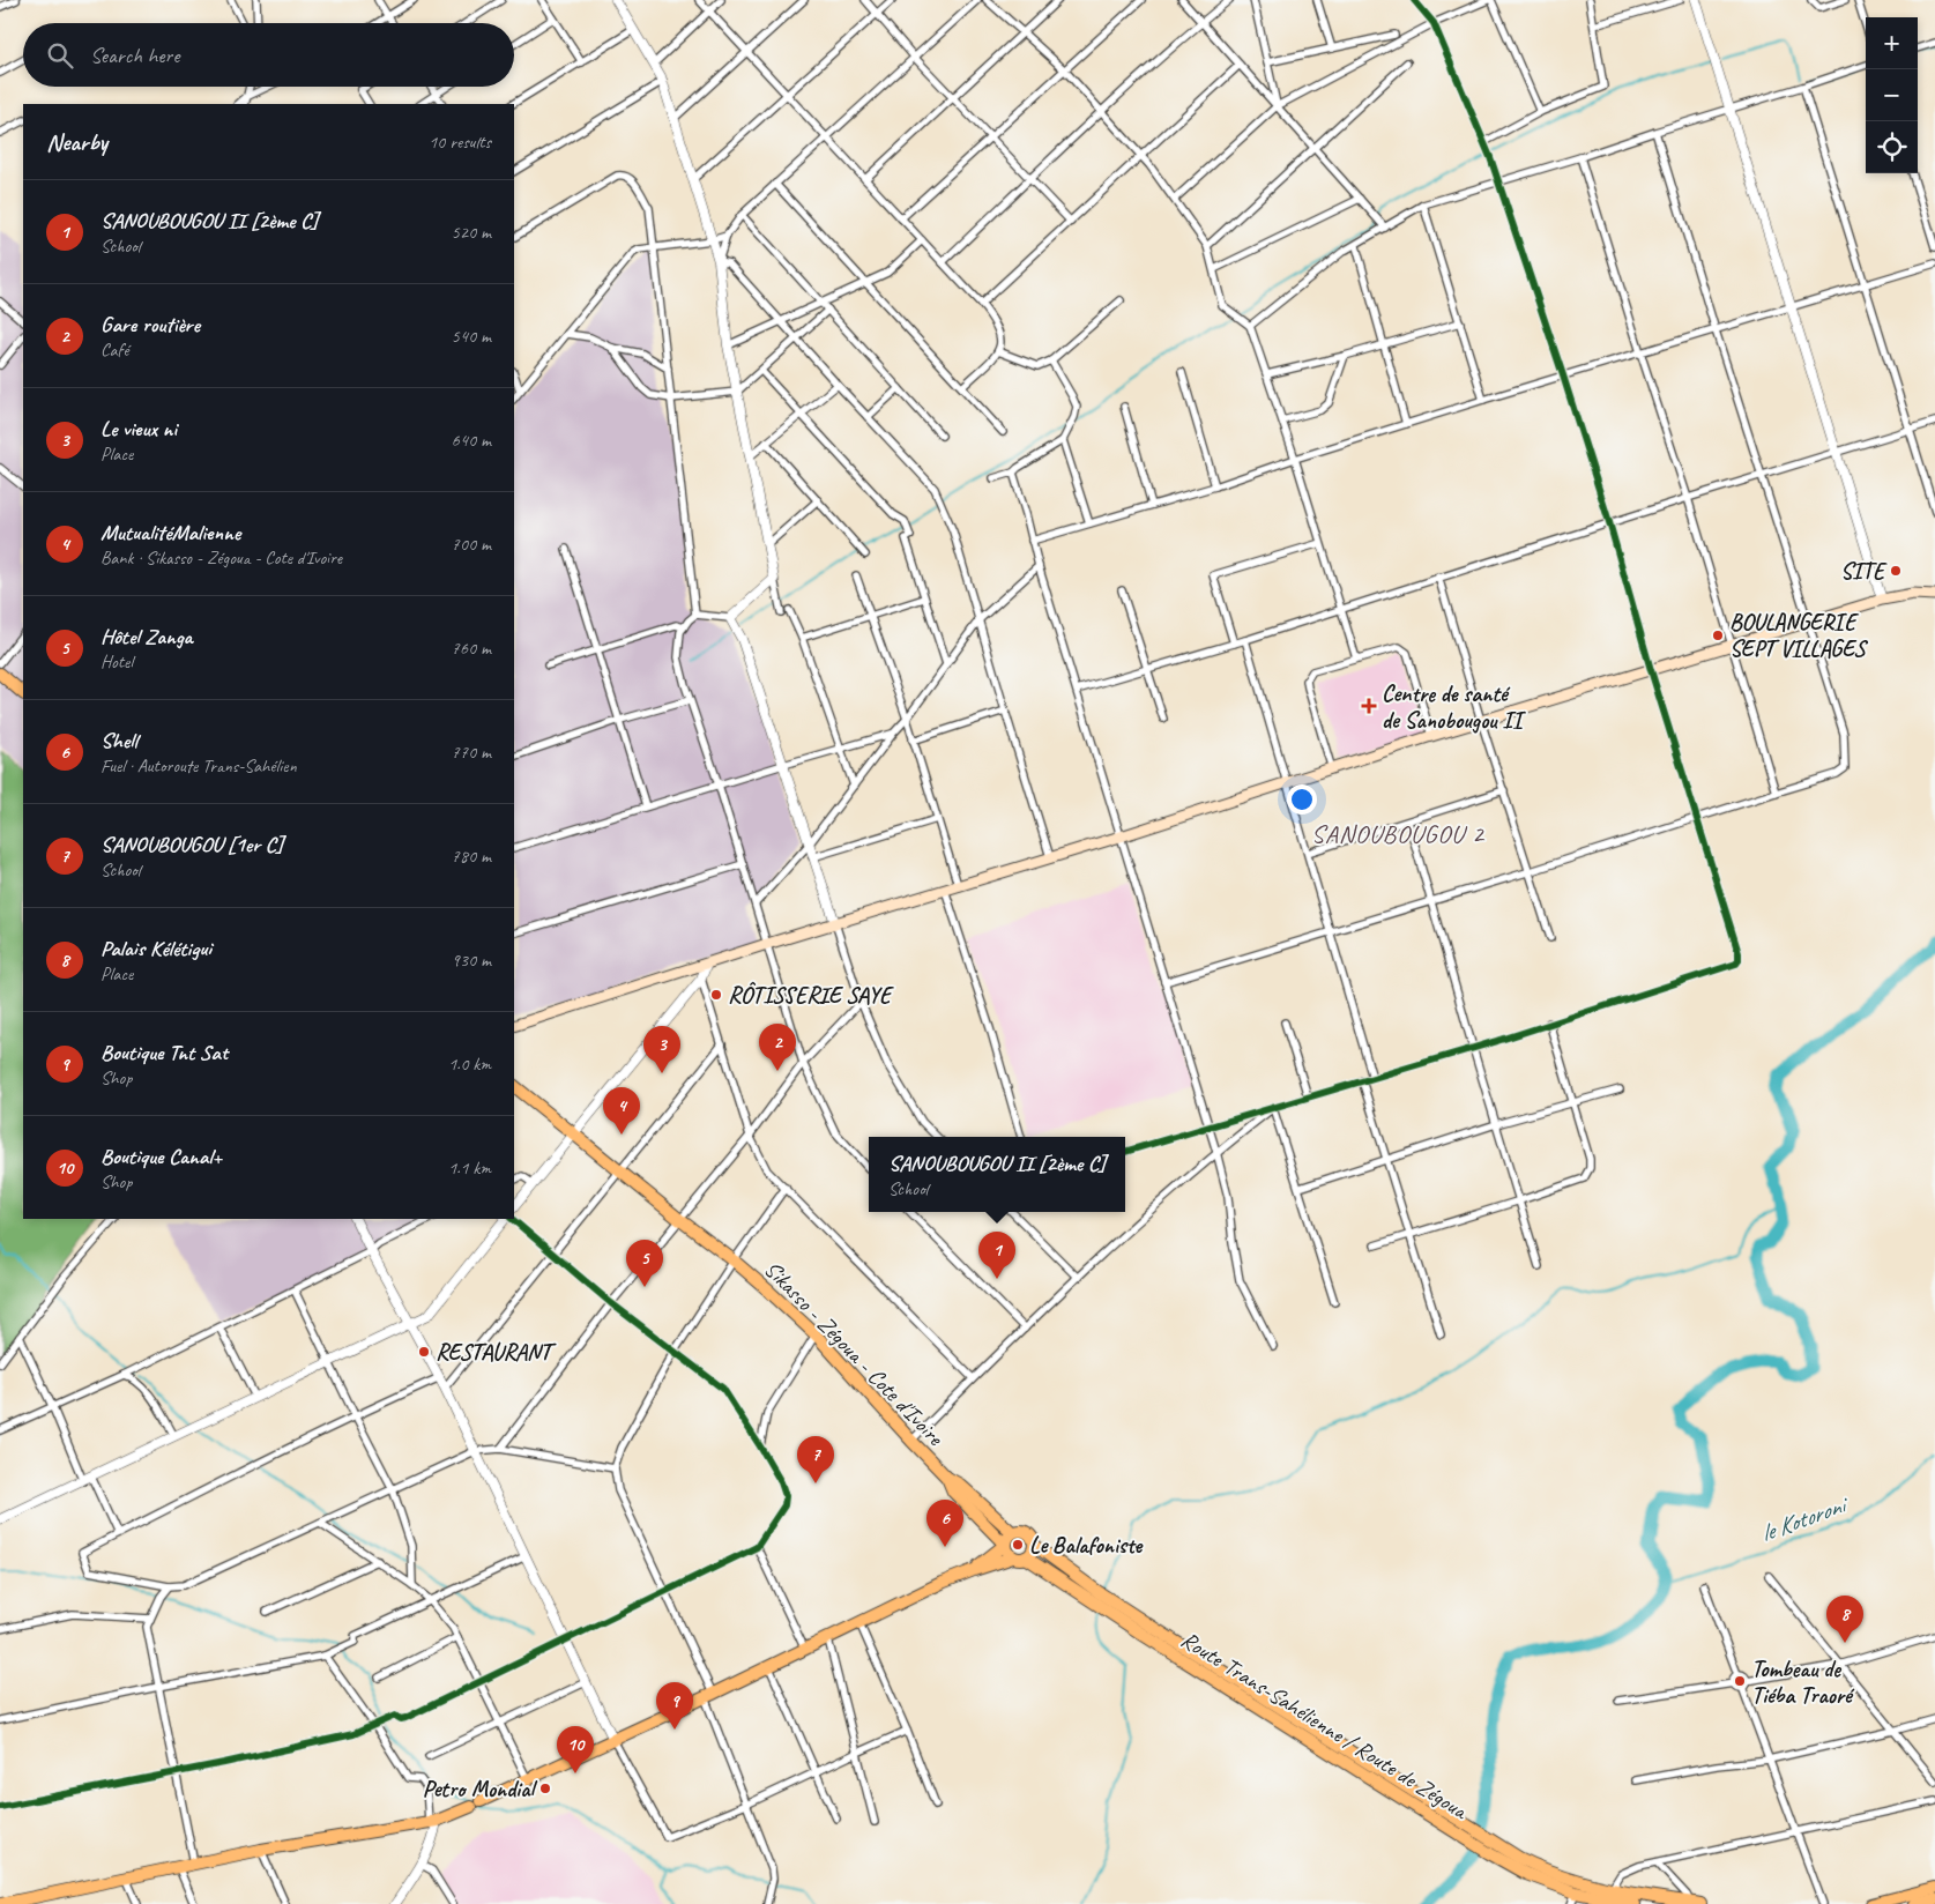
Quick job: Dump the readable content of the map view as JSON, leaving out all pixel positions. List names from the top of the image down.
{
  "streets": {
    "highway": ["Sikasso - Zégoua - Cote d'Ivoire", "Route Trans-Sahélienne / Route de Zégoua"]
  },
  "districts": ["SANOUBOUGOU 2"],
  "water": ["le Kotoroni"],
  "places": {
    "other": [
      "SITE",
      "BOULANGERIE SEPT VILLAGES",
      "RÔTISSERIE SAYE",
      "RESTAURANT",
      "Le Balafoniste",
      "Tombeau de Tiéba Traoré",
      "Petro Mondial"
    ],
    "health": ["Centre de santé de Sanobougou II"]
  },
  "page": {
    "map_buttons": ["+", "−"],
    "search": "Search here",
    "heading": ["Nearby", "10 results"],
    "list": [
      {
        "mark": "1",
        "name": "SANOUBOUGOU II [2ème C]",
        "note": "School",
        "value": "520 m"
      },
      {
        "mark": "2",
        "name": "Gare routière",
        "note": "Café",
        "value": "540 m"
      },
      {
        "mark": "3",
        "name": "Le vieux ni",
        "note": "Place",
        "value": "640 m"
      },
      {
        "mark": "4",
        "name": "MutualitéMalienne",
        "note": "Bank · Sikasso - Zégoua - Cote d'Ivoire",
        "value": "700 m"
      },
      {
        "mark": "5",
        "name": "Hôtel Zanga",
        "note": "Hotel",
        "value": "760 m"
      },
      {
        "mark": "6",
        "name": "Shell",
        "note": "Fuel · Autoroute Trans-Sahélien",
        "value": "770 m"
      },
      {
        "mark": "7",
        "name": "SANOUBOUGOU [1er C]",
        "note": "School",
        "value": "780 m"
      },
      {
        "mark": "8",
        "name": "Palais Kélétigui",
        "note": "Place",
        "value": "930 m"
      },
      {
        "mark": "9",
        "name": "Boutique Tnt Sat",
        "note": "Shop",
        "value": "1.0 km"
      },
      {
        "mark": "10",
        "name": "Boutique Canal+",
        "note": "Shop",
        "value": "1.1 km"
      }
    ],
    "pins": [
      "2",
      "3",
      "4",
      "1",
      "5",
      "7",
      "6",
      "8",
      "9",
      "10"
    ],
    "popup": ["SANOUBOUGOU II [2ème C]", "School"]
  }
}
